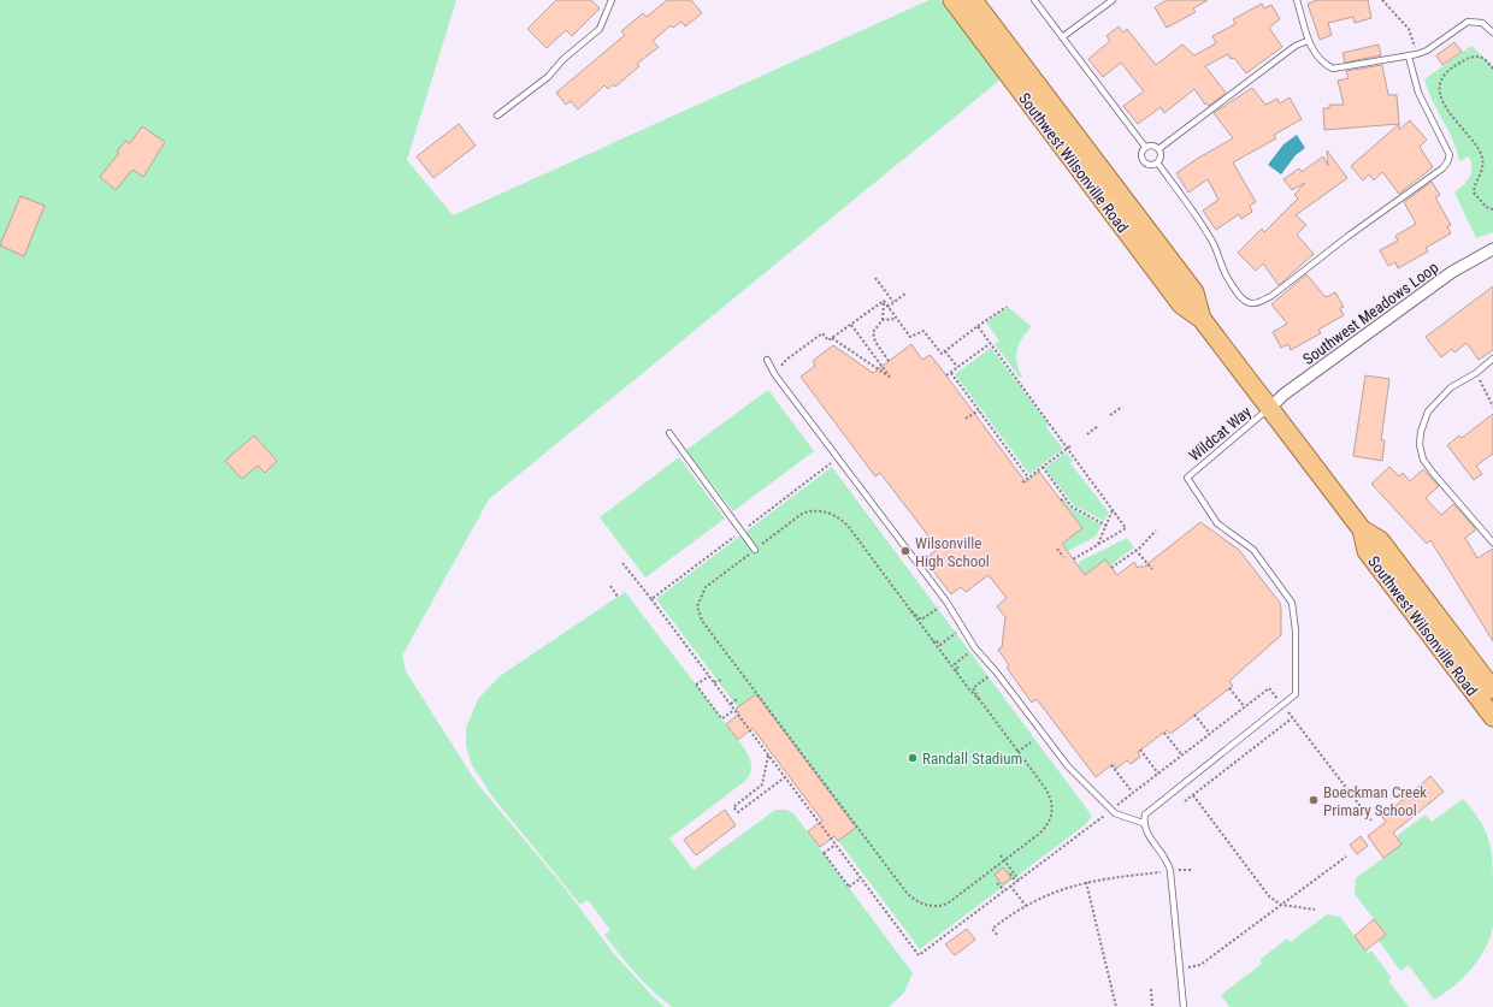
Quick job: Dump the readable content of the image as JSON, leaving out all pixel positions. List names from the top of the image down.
{
  "streets": {
    "main road": ["Southwest Wilsonville Road"],
    "street": ["Southwest Meadows Loop"],
    "lane": ["Wildcat Way"]
  },
  "crossings": [
    ["Southwest Wilsonville Road", "Southwest Meadows Loop"],
    ["Southwest Wilsonville Road", "Wildcat Way"],
    ["Southwest Meadows Loop", "Wildcat Way"]
  ],
  "places": ["Wilsonville High School", "Randall Stadium", "Boeckman Creek Primary School"]
}
